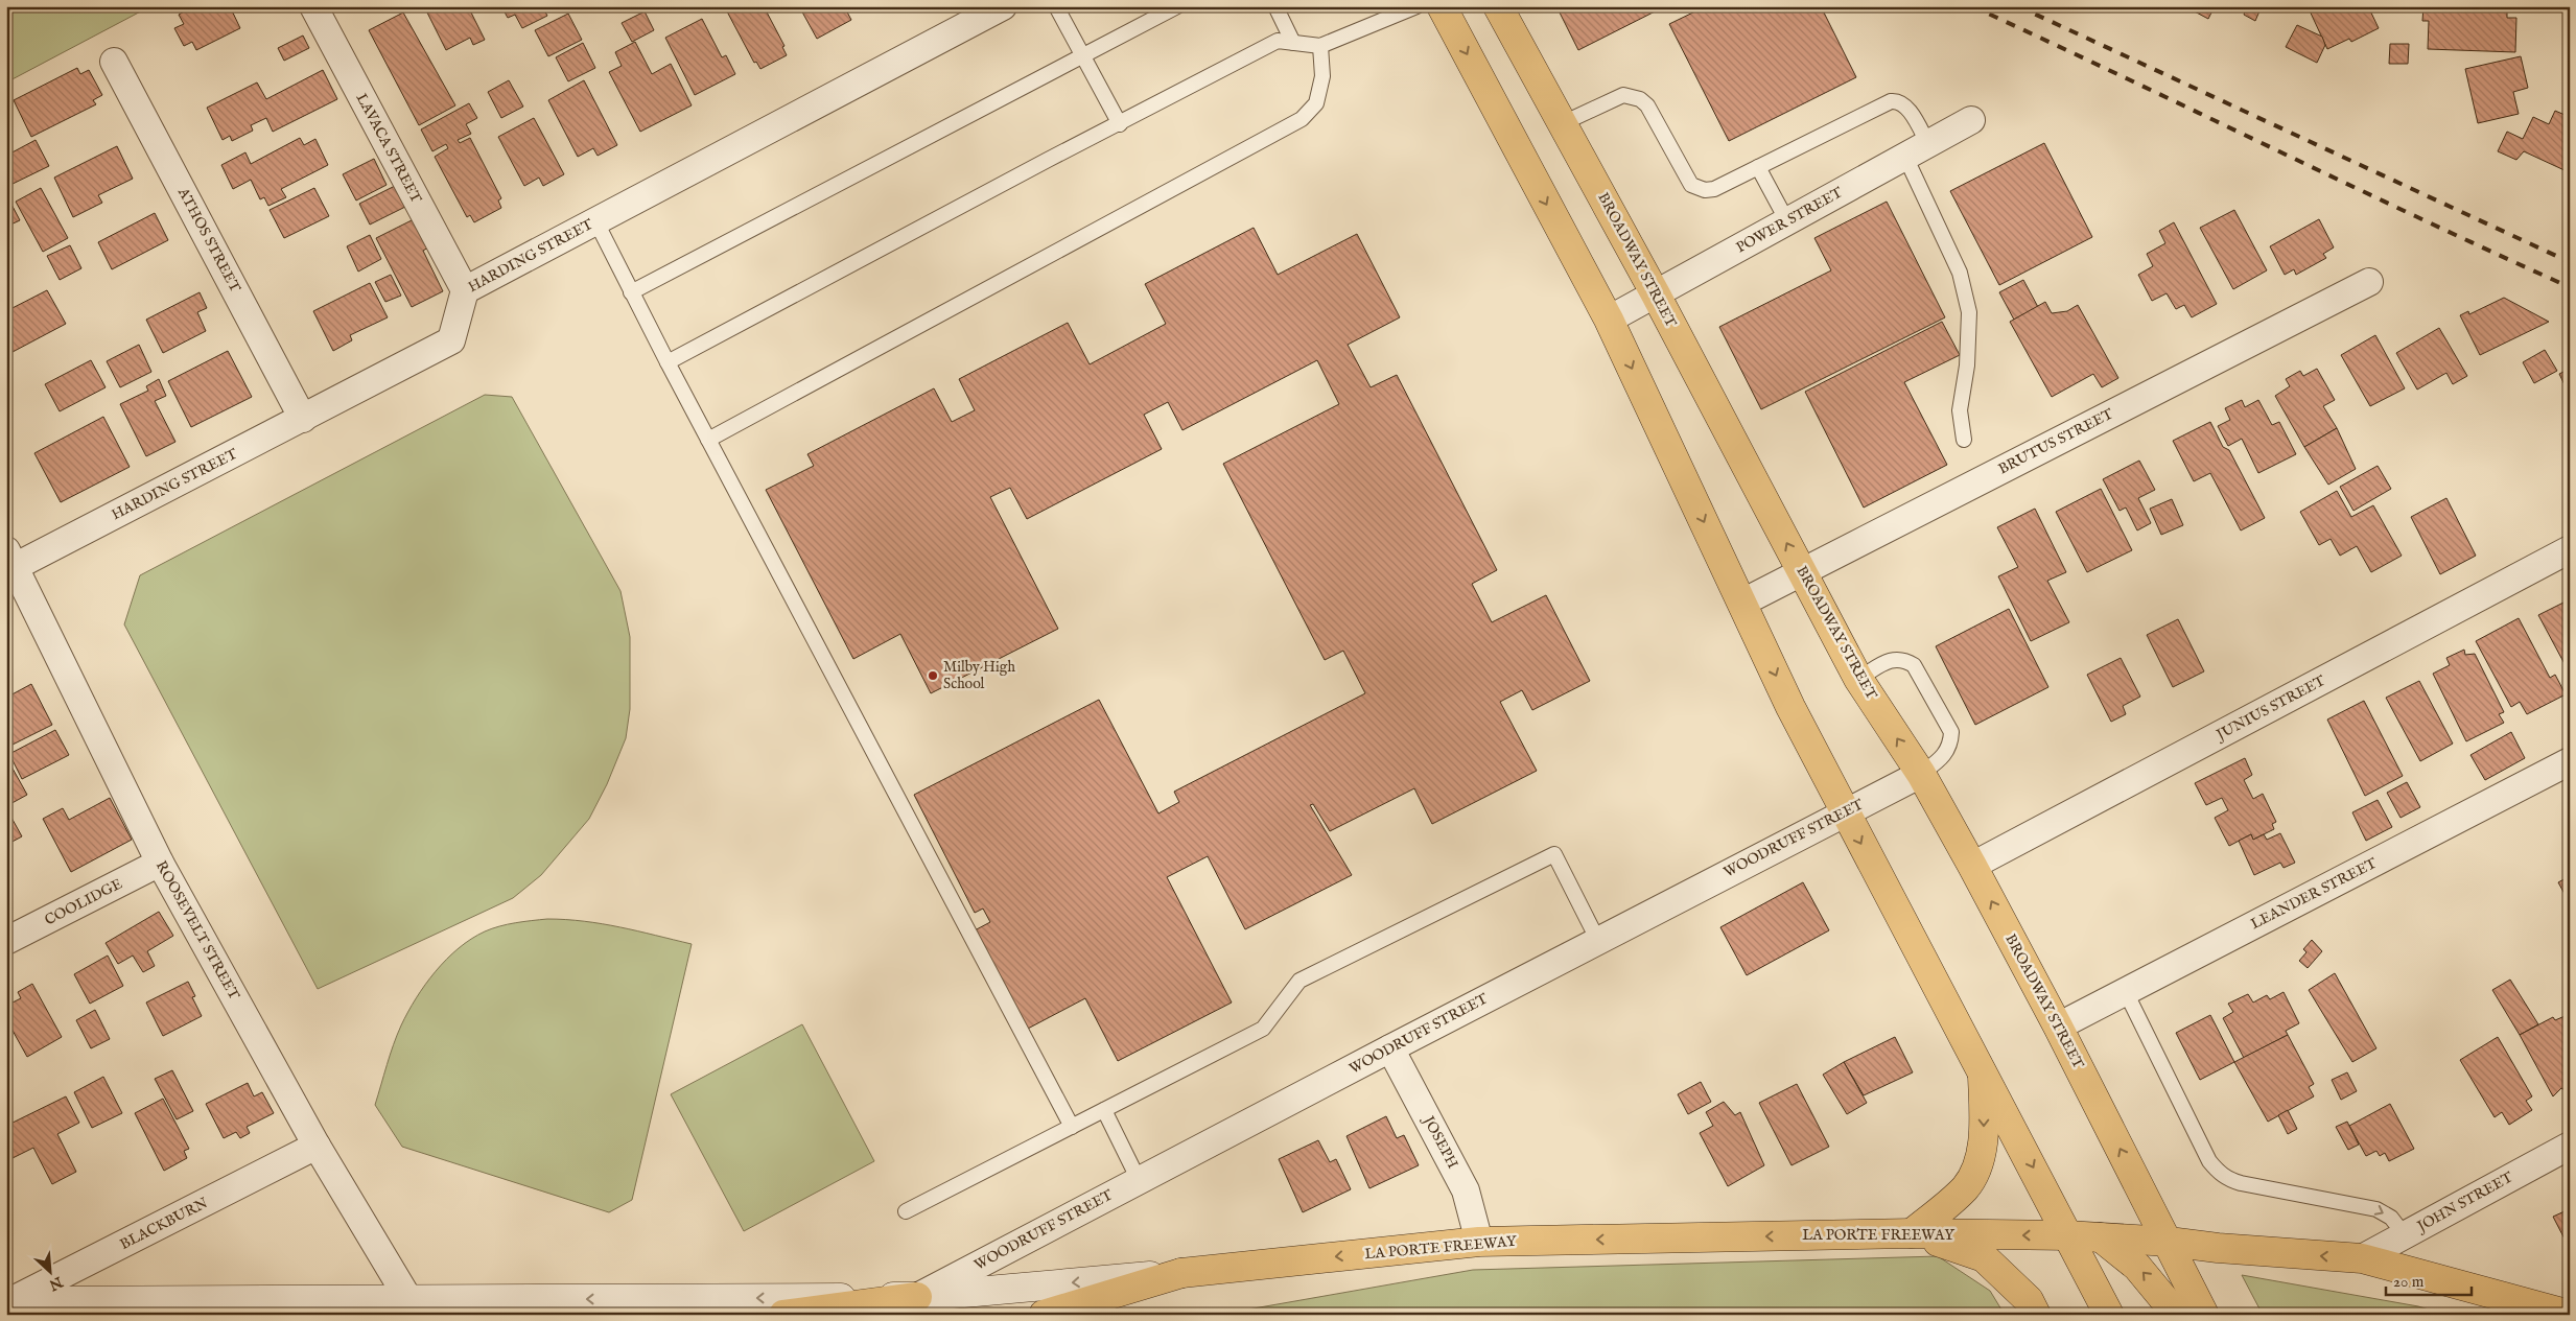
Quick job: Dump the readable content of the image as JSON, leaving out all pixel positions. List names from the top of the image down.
{
  "streets": {
    "main road": ["BROADWAY STREET", "LA PORTE FREEWAY"],
    "street": [
      "LAVACA STREET",
      "POWER STREET",
      "ATHOS STREET",
      "HARDING STREET",
      "BRUTUS STREET",
      "JUNIUS STREET",
      "WOODRUFF STREET",
      "LEANDER STREET",
      "COOLIDGE",
      "ROOSEVELT STREET",
      "JOSEPH",
      "JOHN STREET",
      "BLACKBURN"
    ]
  },
  "crossings": [
    ["LAVACA STREET", "HARDING STREET"],
    ["POWER STREET", "BROADWAY STREET"],
    ["ATHOS STREET", "HARDING STREET"],
    ["HARDING STREET", "ROOSEVELT STREET"],
    ["BROADWAY STREET", "BRUTUS STREET"],
    ["BROADWAY STREET", "JUNIUS STREET"],
    ["BROADWAY STREET", "WOODRUFF STREET"],
    ["BROADWAY STREET", "LEANDER STREET"],
    ["BROADWAY STREET", "LA PORTE FREEWAY"],
    ["WOODRUFF STREET", "JOSEPH"],
    ["COOLIDGE", "ROOSEVELT STREET"],
    ["ROOSEVELT STREET", "BLACKBURN"],
    ["JOSEPH", "LA PORTE FREEWAY"],
    ["JOHN STREET", "LA PORTE FREEWAY"]
  ],
  "one_way": ["LA PORTE FREEWAY"],
  "places": ["Milby High School"],
  "scale_bar": "20 m",
  "north": "bottom right"
}
